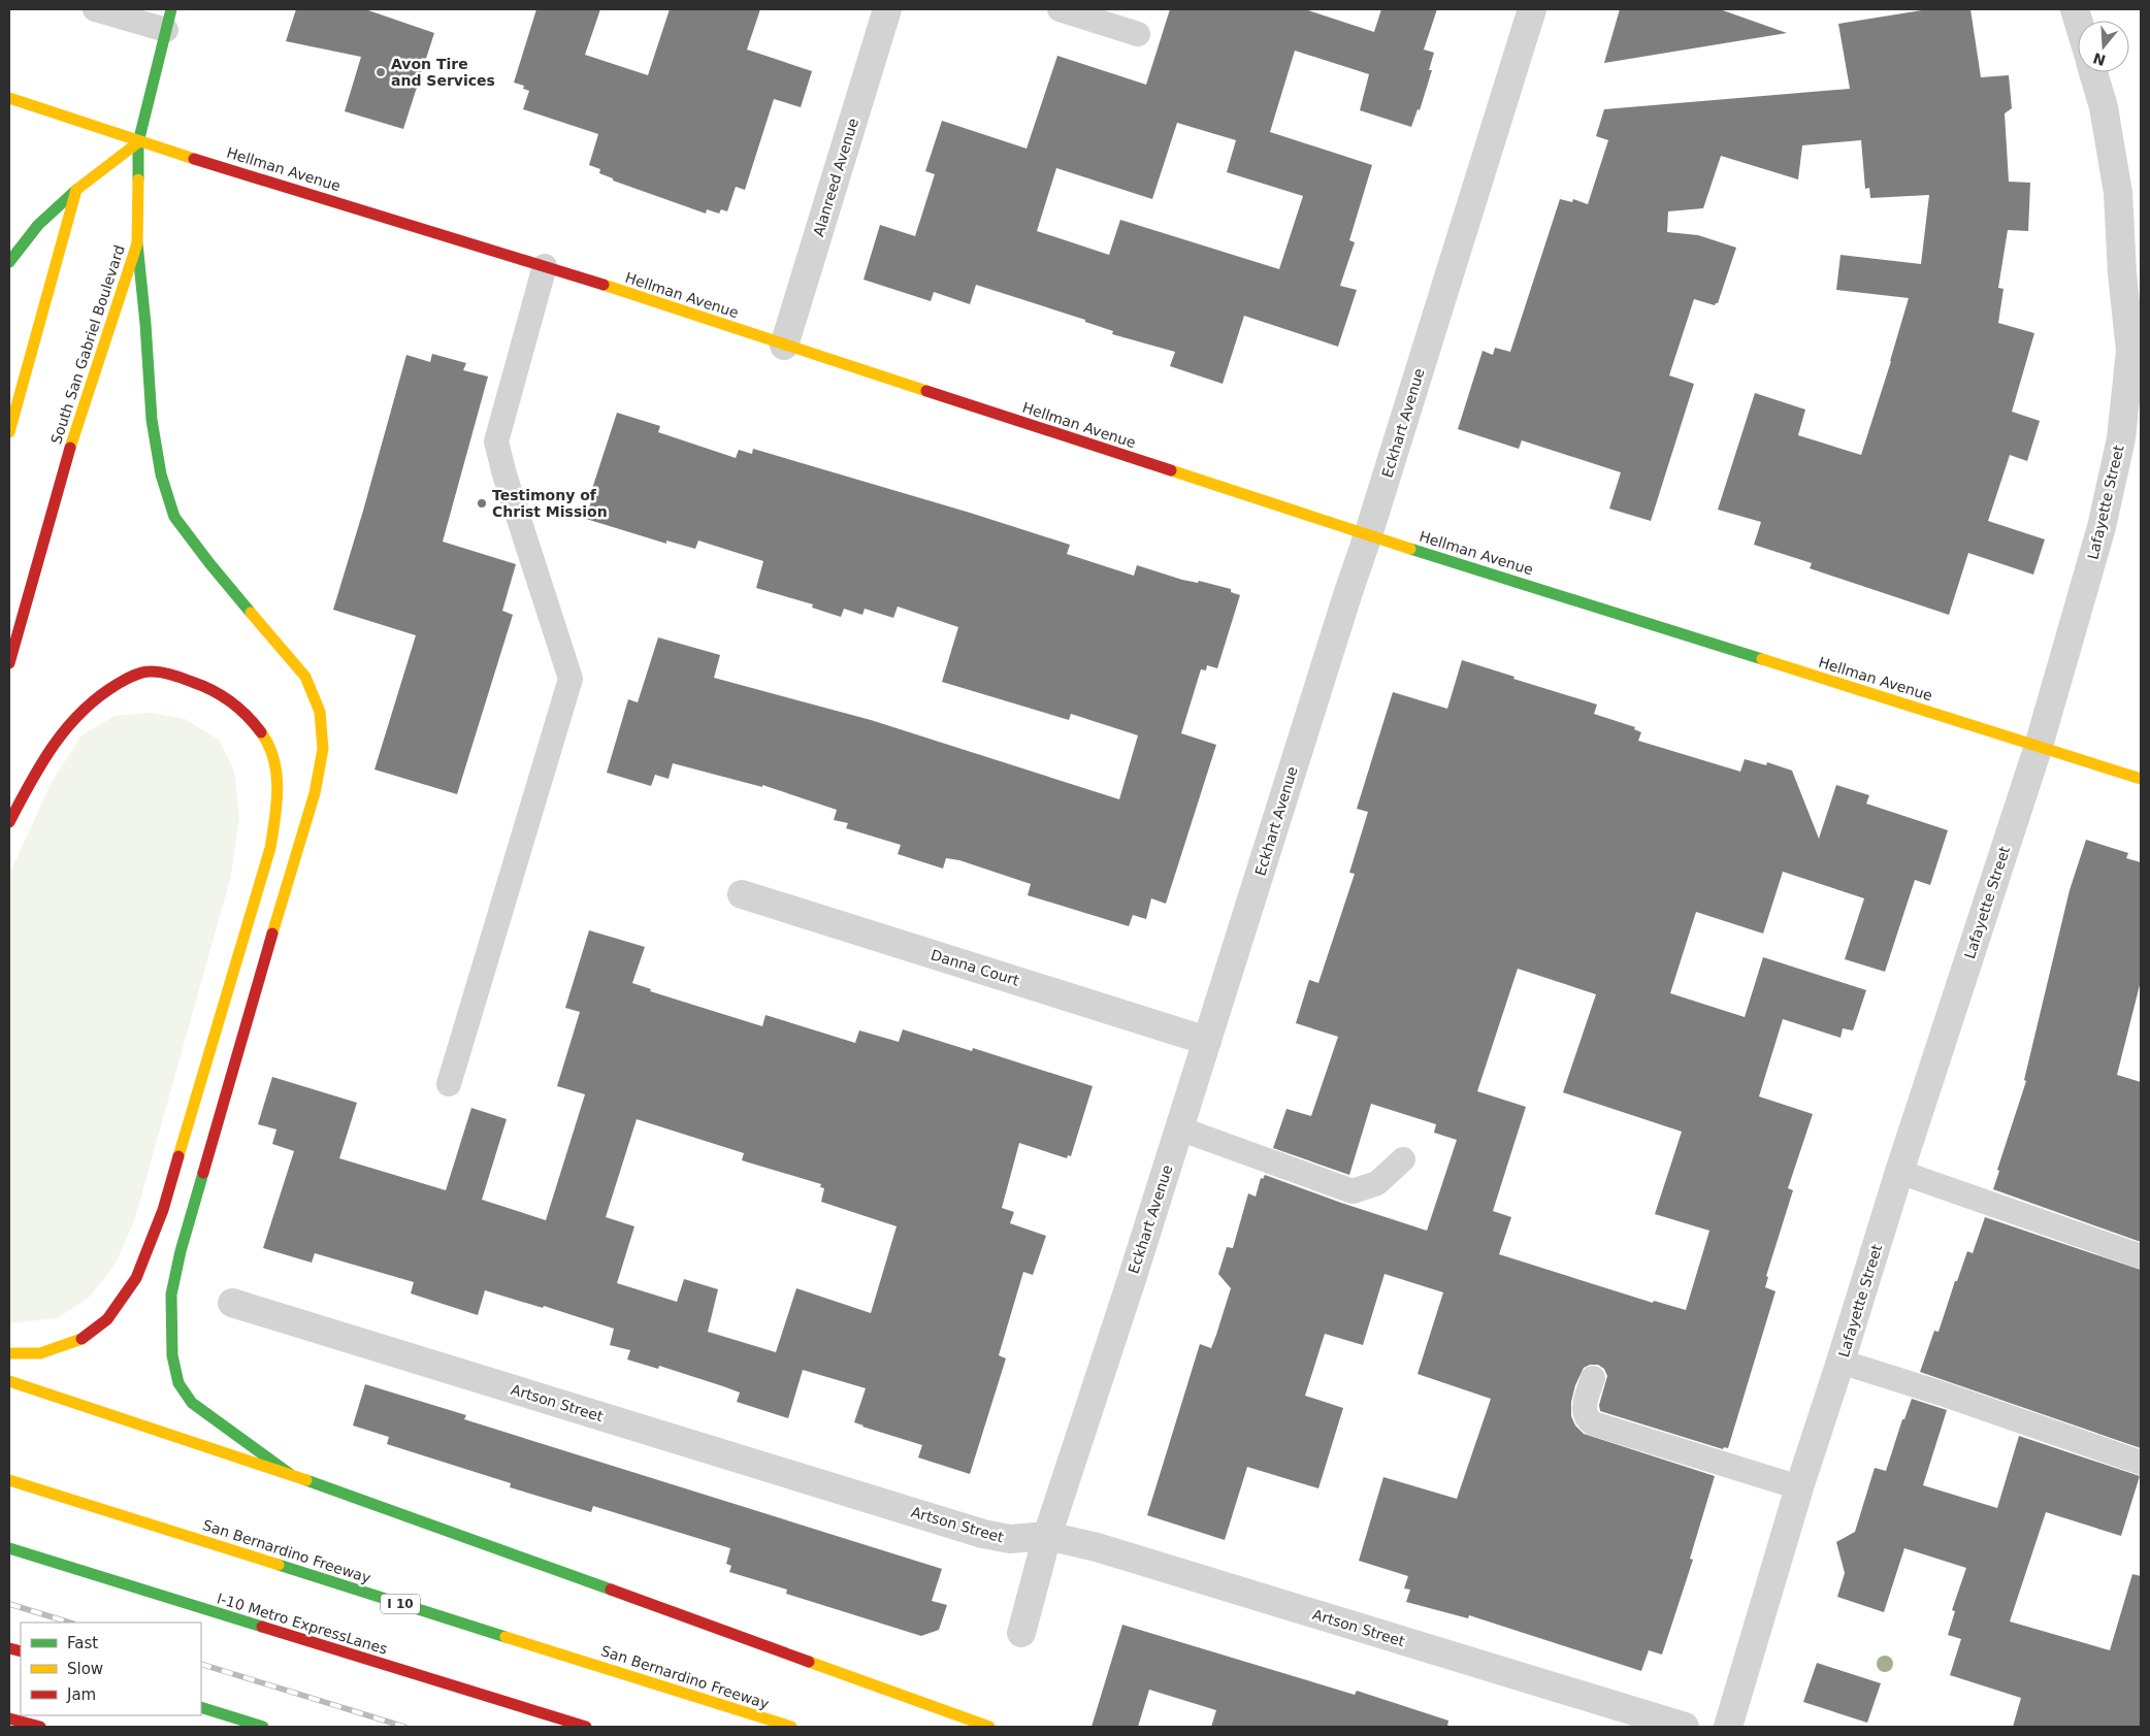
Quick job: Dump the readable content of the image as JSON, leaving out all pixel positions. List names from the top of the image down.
{
  "streets": {
    "main road": [
      "Hellman Avenue",
      "South San Gabriel Boulevard",
      "San Bernardino Freeway",
      "I 10",
      "I-10 Metro ExpressLanes"
    ],
    "street": [
      "Alanreed Avenue",
      "Eckhart Avenue",
      "Lafayette Street",
      "Danna Court",
      "Artson Street"
    ]
  },
  "crossings": [
    ["Hellman Avenue", "Alanreed Avenue"],
    ["Hellman Avenue", "South San Gabriel Boulevard"],
    ["Hellman Avenue", "Eckhart Avenue"],
    ["Hellman Avenue", "Lafayette Street"],
    ["Eckhart Avenue", "Danna Court"],
    ["Eckhart Avenue", "Artson Street"]
  ],
  "places": ["Avon Tire and Services", "Testimony of Christ Mission"],
  "legend": ["Fast", "Slow", "Jam"],
  "north": "bottom"
}
